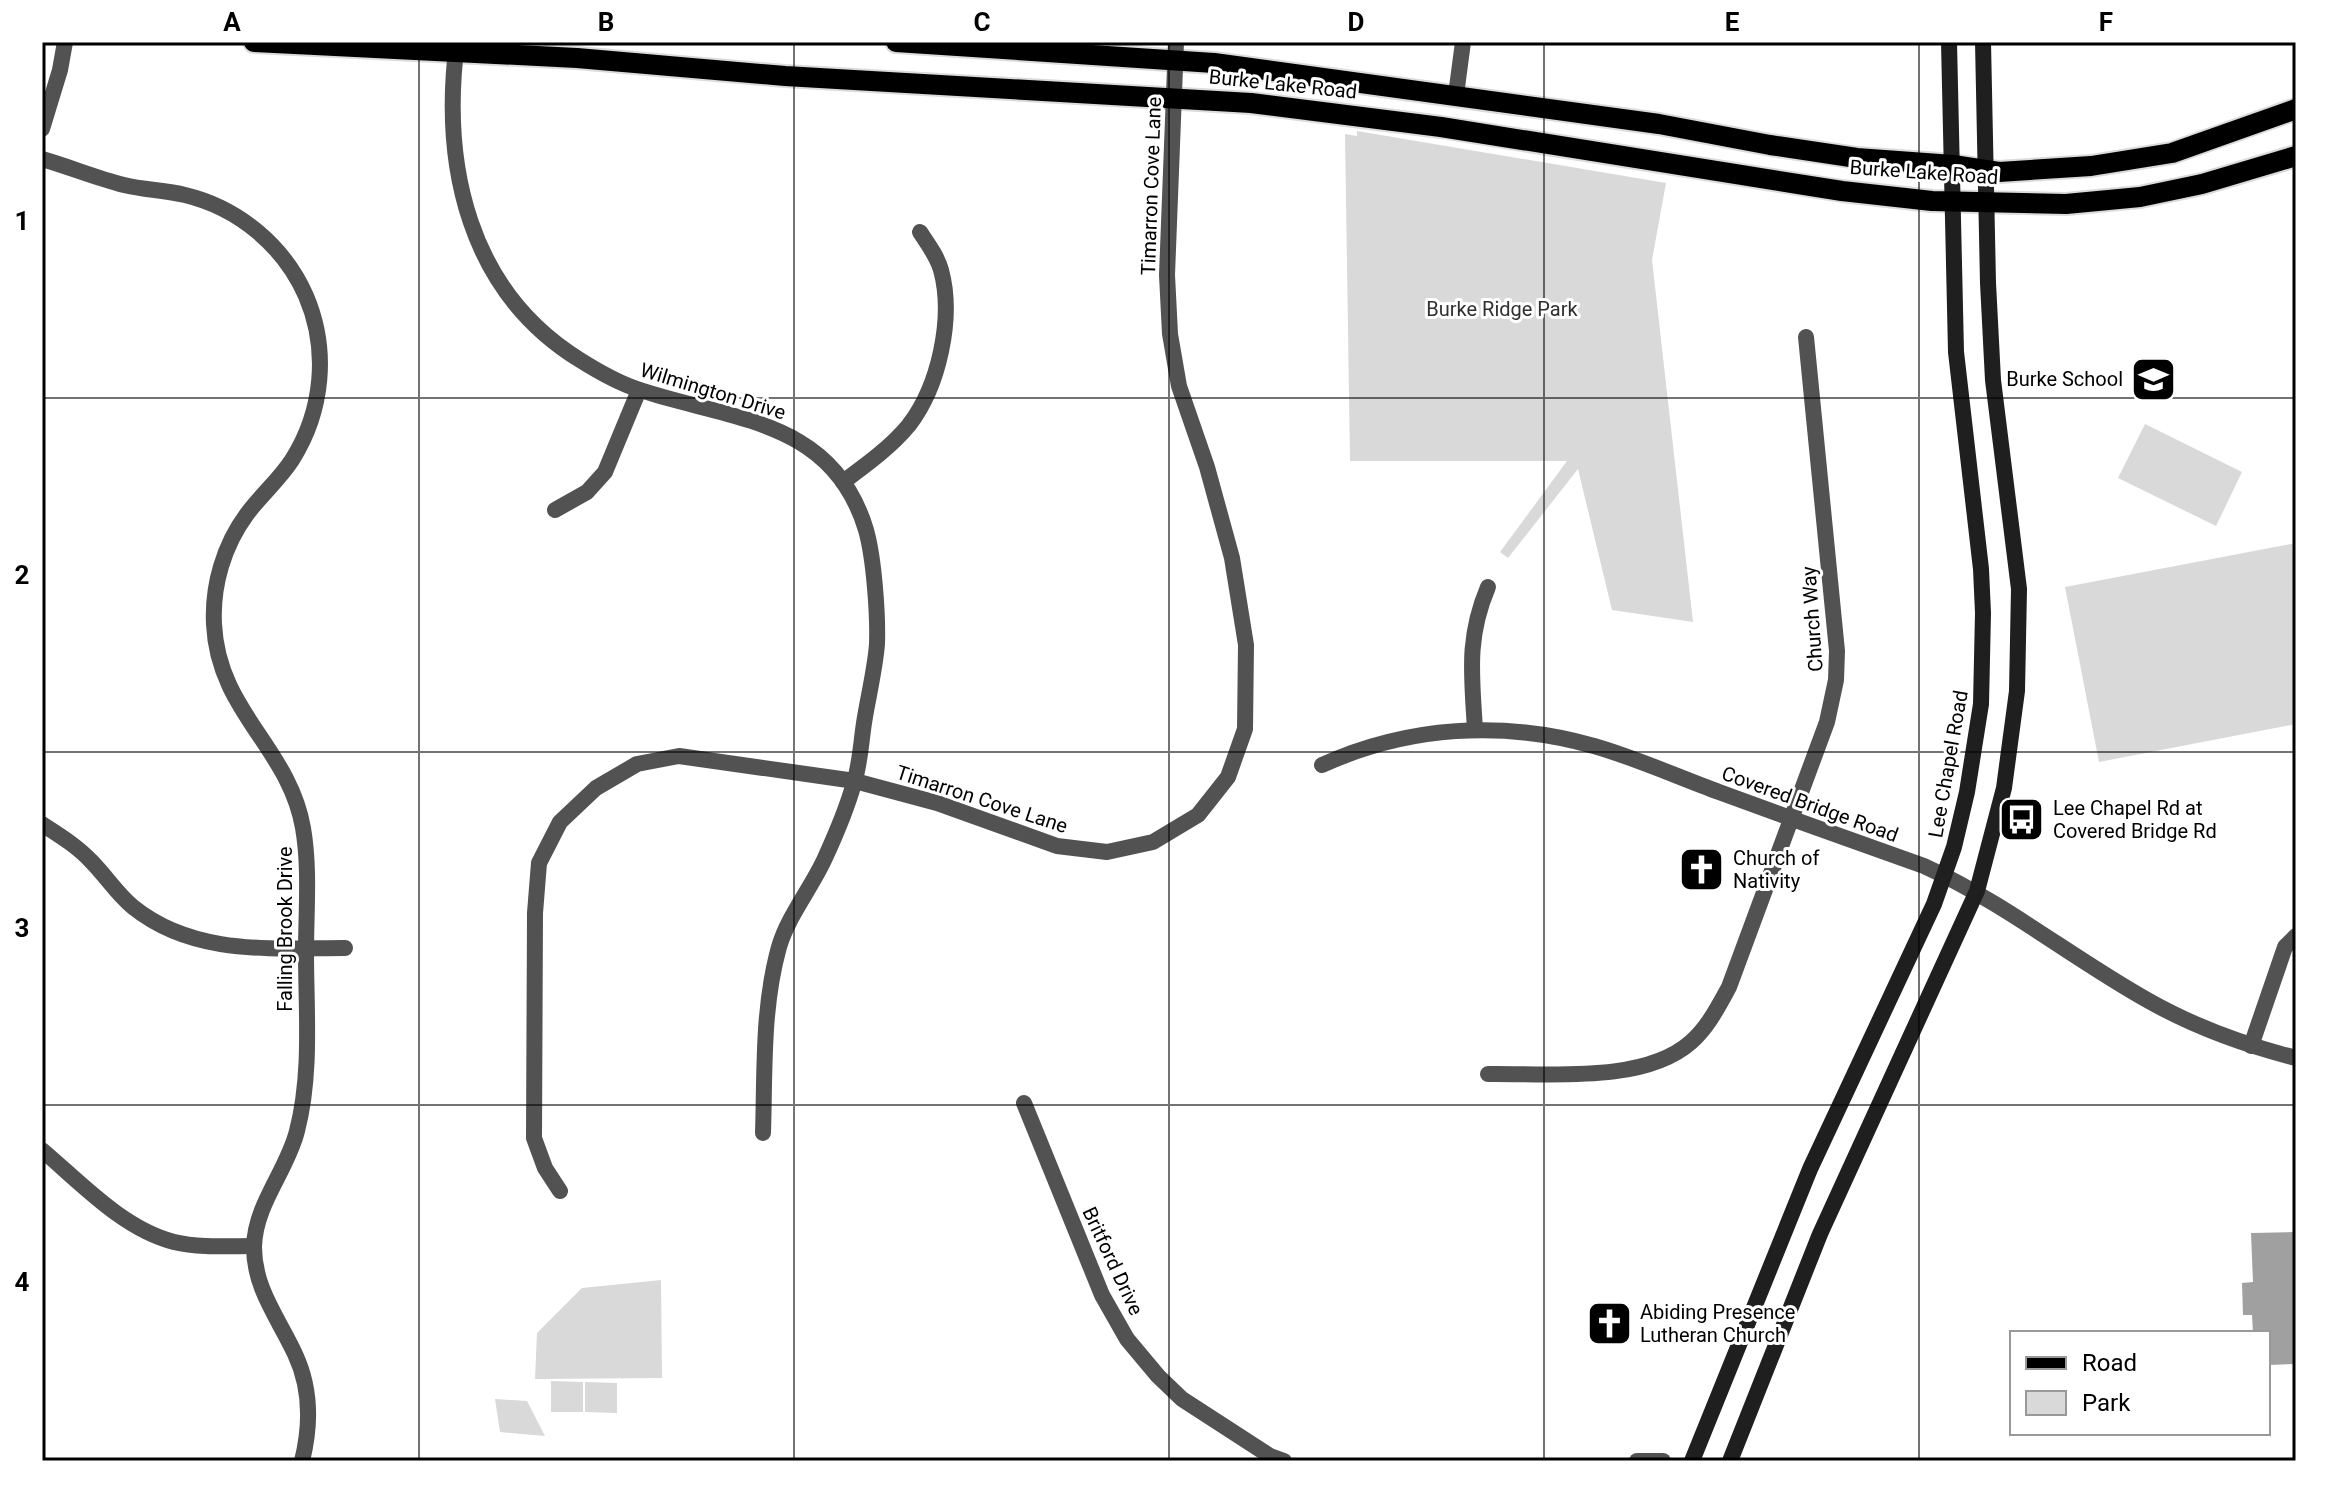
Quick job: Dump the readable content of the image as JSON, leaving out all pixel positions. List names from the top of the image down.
{
  "streets": {
    "main road": ["Burke Lake Road", "Lee Chapel Road"],
    "street": [
      "Timarron Cove Lane",
      "Wilmington Drive",
      "Church Way",
      "Covered Bridge Road",
      "Falling Brook Drive",
      "Britford Drive"
    ]
  },
  "crossings": [
    ["Burke Lake Road", "Timarron Cove Lane"],
    ["Burke Lake Road", "Wilmington Drive"],
    ["Burke Lake Road", "Lee Chapel Road"],
    ["Timarron Cove Lane", "Wilmington Drive"],
    ["Church Way", "Covered Bridge Road"],
    ["Lee Chapel Road", "Covered Bridge Road"]
  ],
  "parks": ["Burke Ridge Park"],
  "places": {
    "school or university": ["Burke School"],
    "bus stop": ["Lee Chapel Rd at Covered Bridge Rd"],
    "church": ["Church of Nativity", "Abiding Presence Lutheran Church"]
  },
  "legend": ["Road", "Park"],
  "grid": {
    "columns": [
      "A",
      "B",
      "C",
      "D",
      "E",
      "F"
    ],
    "rows": [
      "1",
      "2",
      "3",
      "4"
    ]
  }
}
